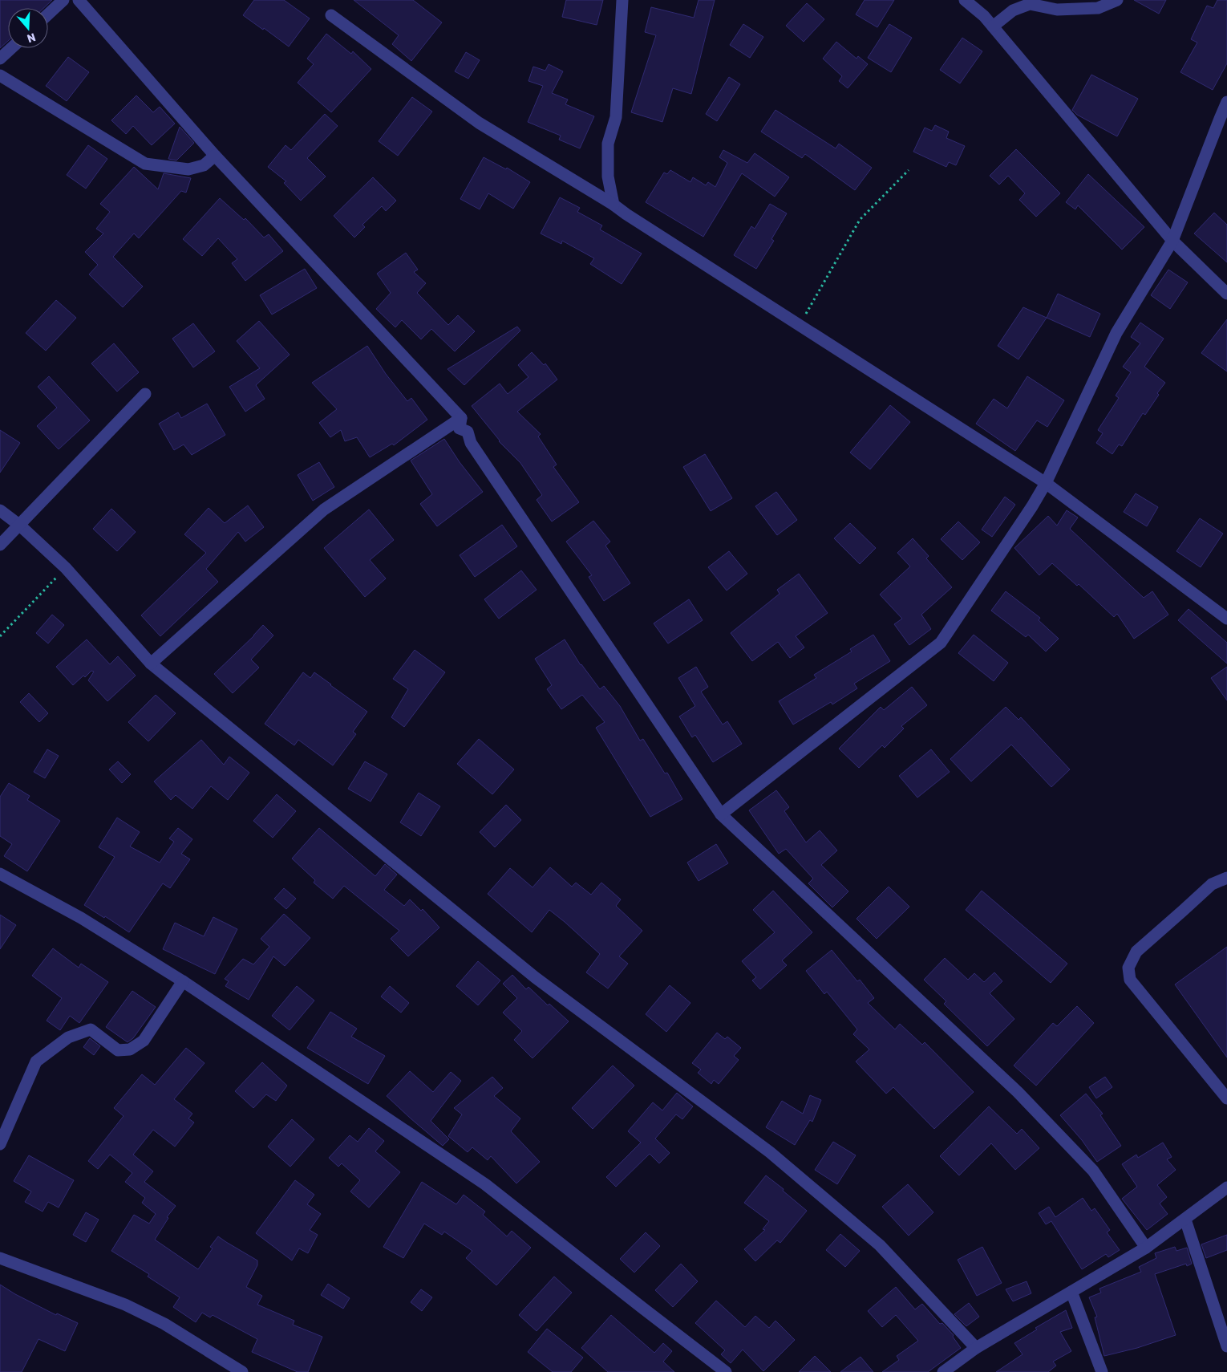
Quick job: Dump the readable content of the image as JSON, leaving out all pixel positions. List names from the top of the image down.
{
  "north": "bottom"
}
